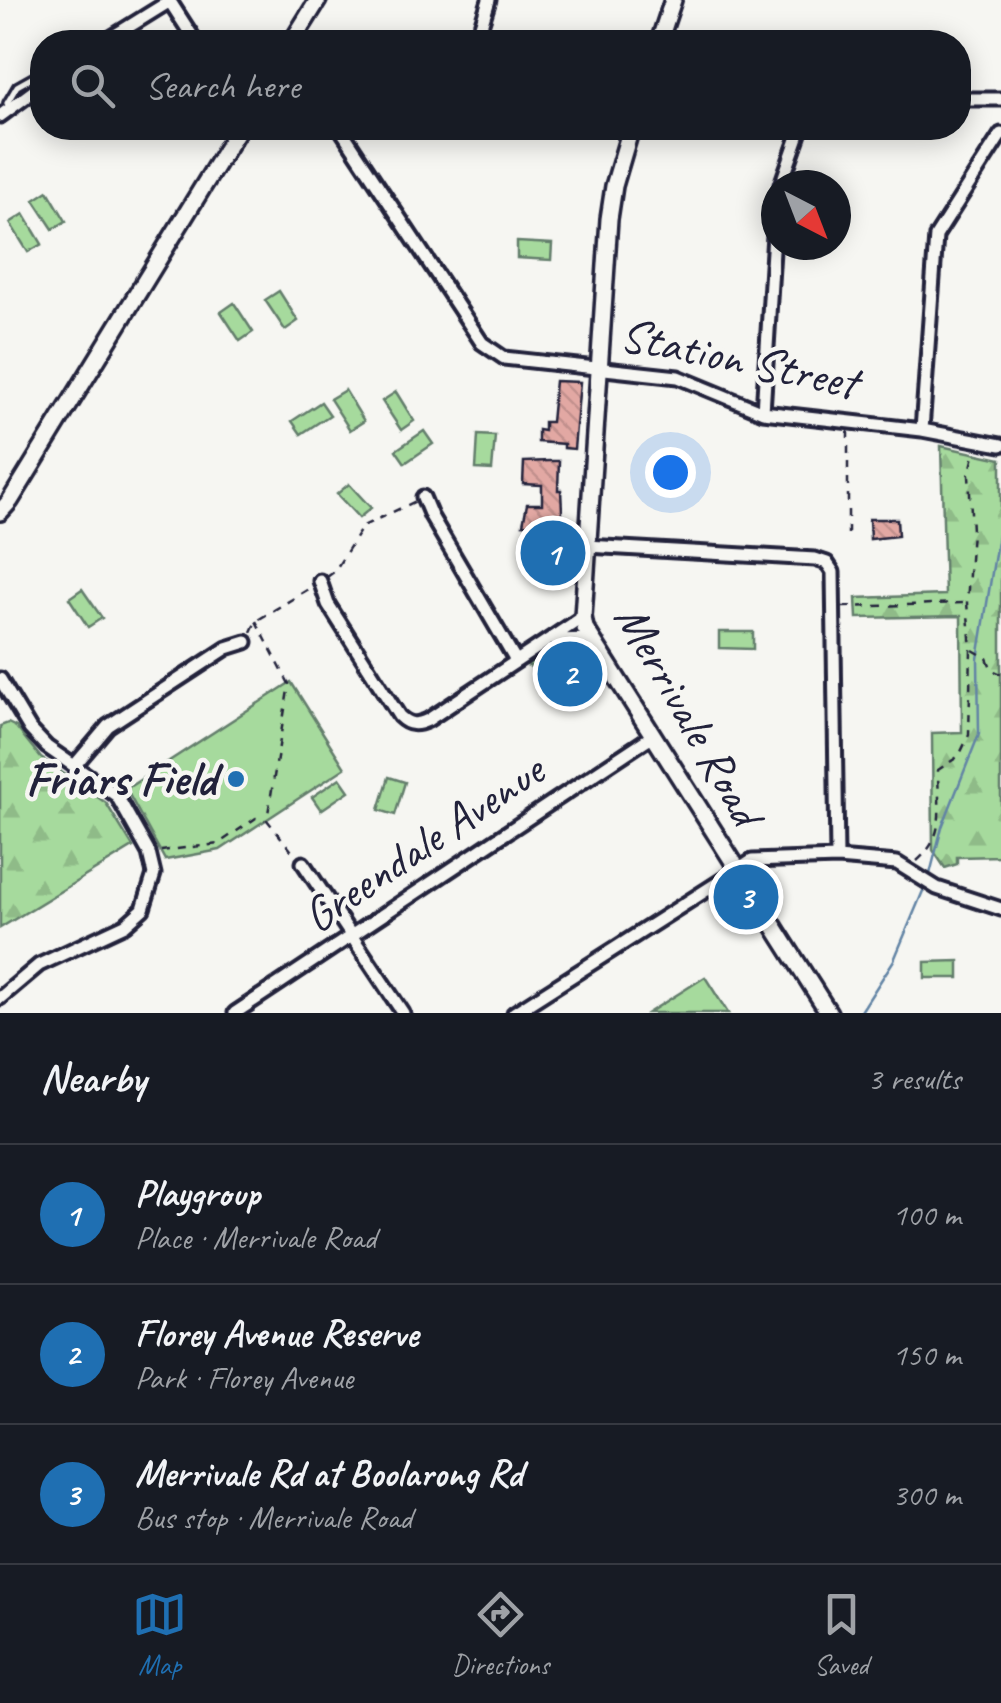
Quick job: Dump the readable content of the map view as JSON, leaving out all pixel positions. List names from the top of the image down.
{
  "streets": {
    "street": ["Station Street", "Merrivale Road", "Greendale Avenue"]
  },
  "crossings": [
    ["Station Street", "Merrivale Road"],
    ["Merrivale Road", "Greendale Avenue"]
  ],
  "places": ["Friars Field"],
  "north": "bottom right",
  "page": {
    "search": "Search here",
    "pins": ["1", "2", "3"],
    "heading": ["Nearby", "3 results"],
    "list": [
      {
        "mark": "1",
        "name": "Playgroup",
        "note": "Place · Merrivale Road",
        "value": "100 m"
      },
      {
        "mark": "2",
        "name": "Florey Avenue Reserve",
        "note": "Park · Florey Avenue",
        "value": "150 m"
      },
      {
        "mark": "3",
        "name": "Merrivale Rd at Boolarong Rd",
        "note": "Bus stop · Merrivale Road",
        "value": "300 m"
      }
    ],
    "nav": ["Map", "Directions", "Saved"]
  }
}
